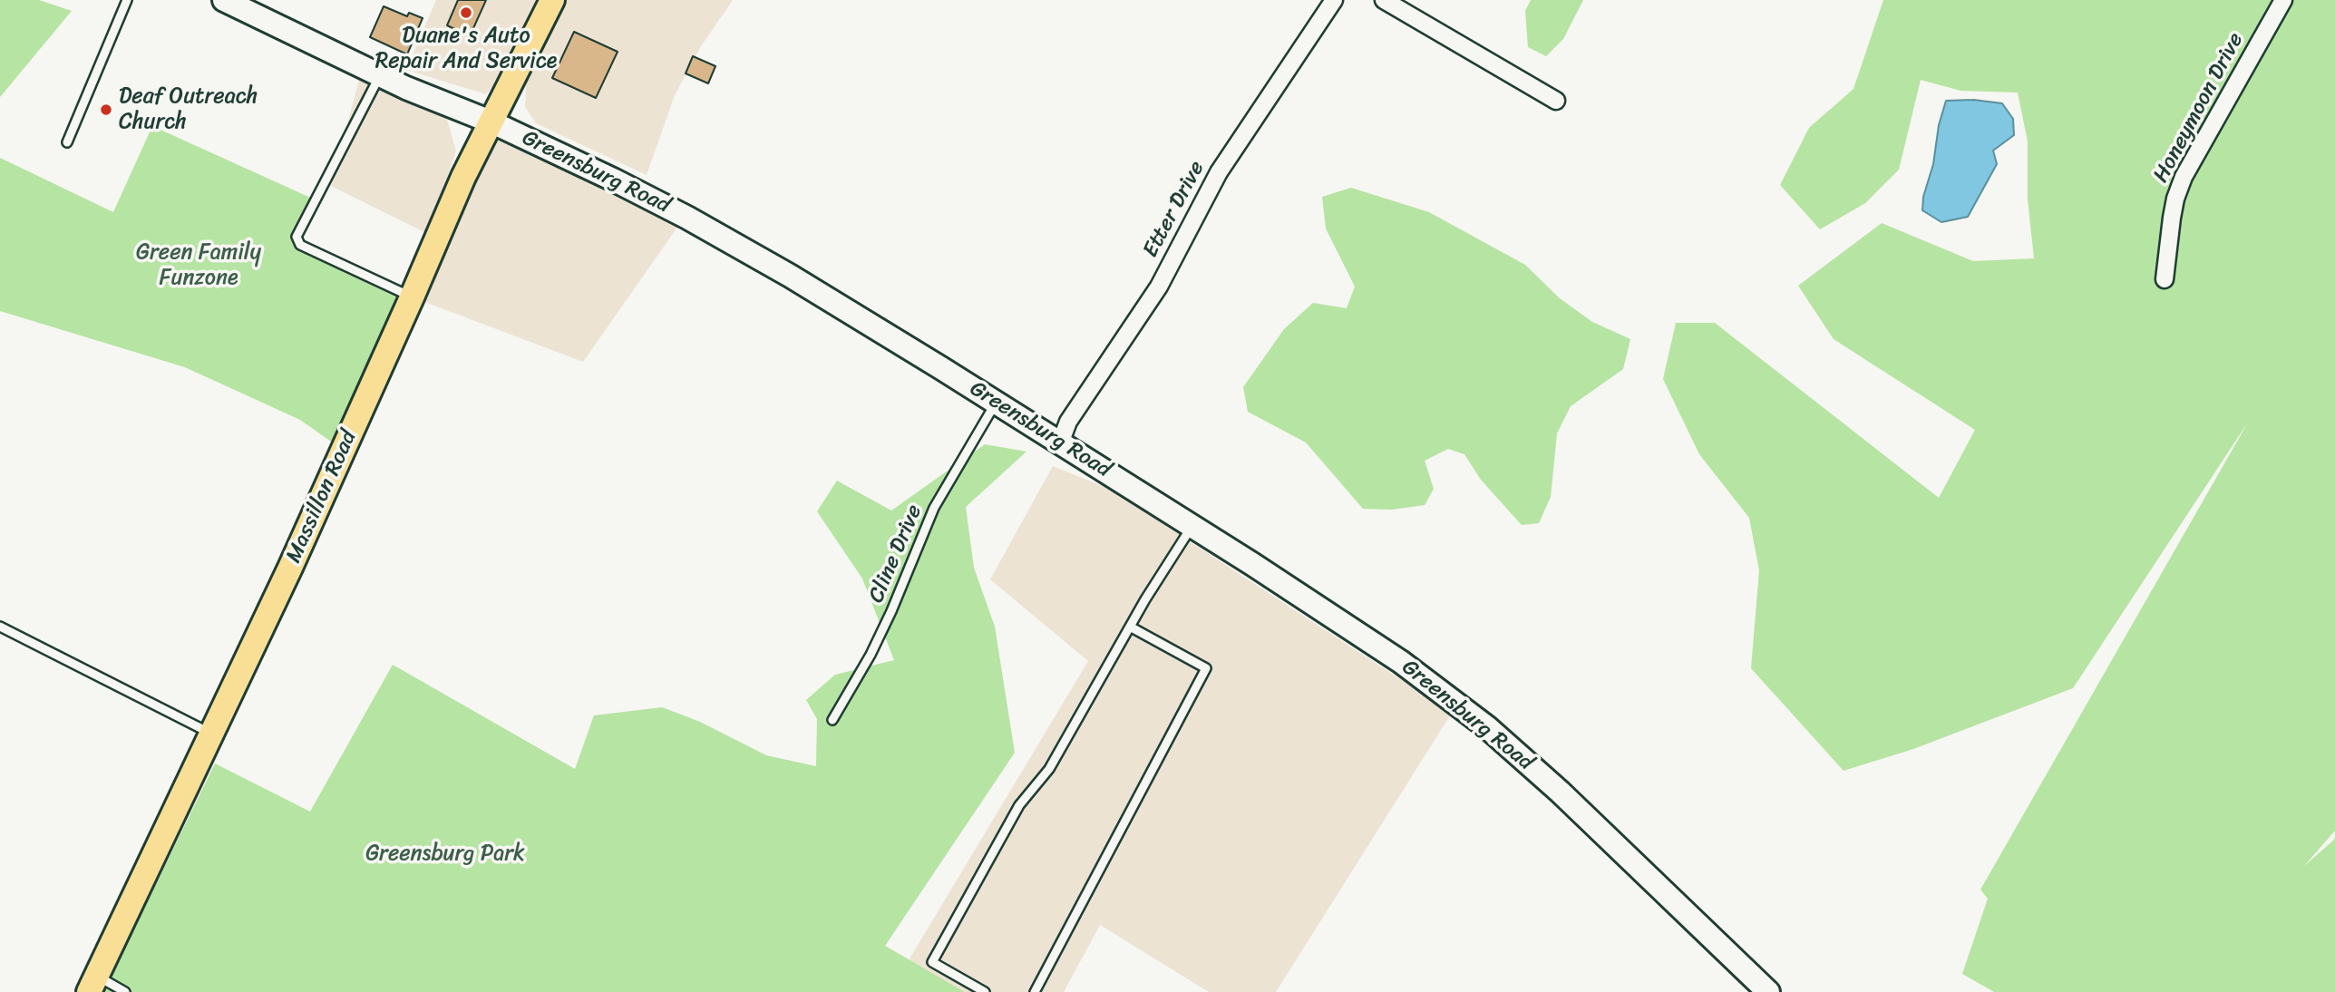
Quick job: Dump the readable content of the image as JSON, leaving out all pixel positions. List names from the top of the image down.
{
  "streets": {
    "main road": ["Greensburg Road", "Massillon Road"],
    "street": ["Honeymoon Drive", "Etter Drive"],
    "lane": ["Cline Drive"]
  },
  "crossings": [
    ["Greensburg Road", "Etter Drive"],
    ["Greensburg Road", "Massillon Road"],
    ["Greensburg Road", "Cline Drive"]
  ],
  "parks": ["Green Family Funzone", "Greensburg Park"],
  "places": ["Duane's Auto Repair And Service", "Deaf Outreach Church"]
}
